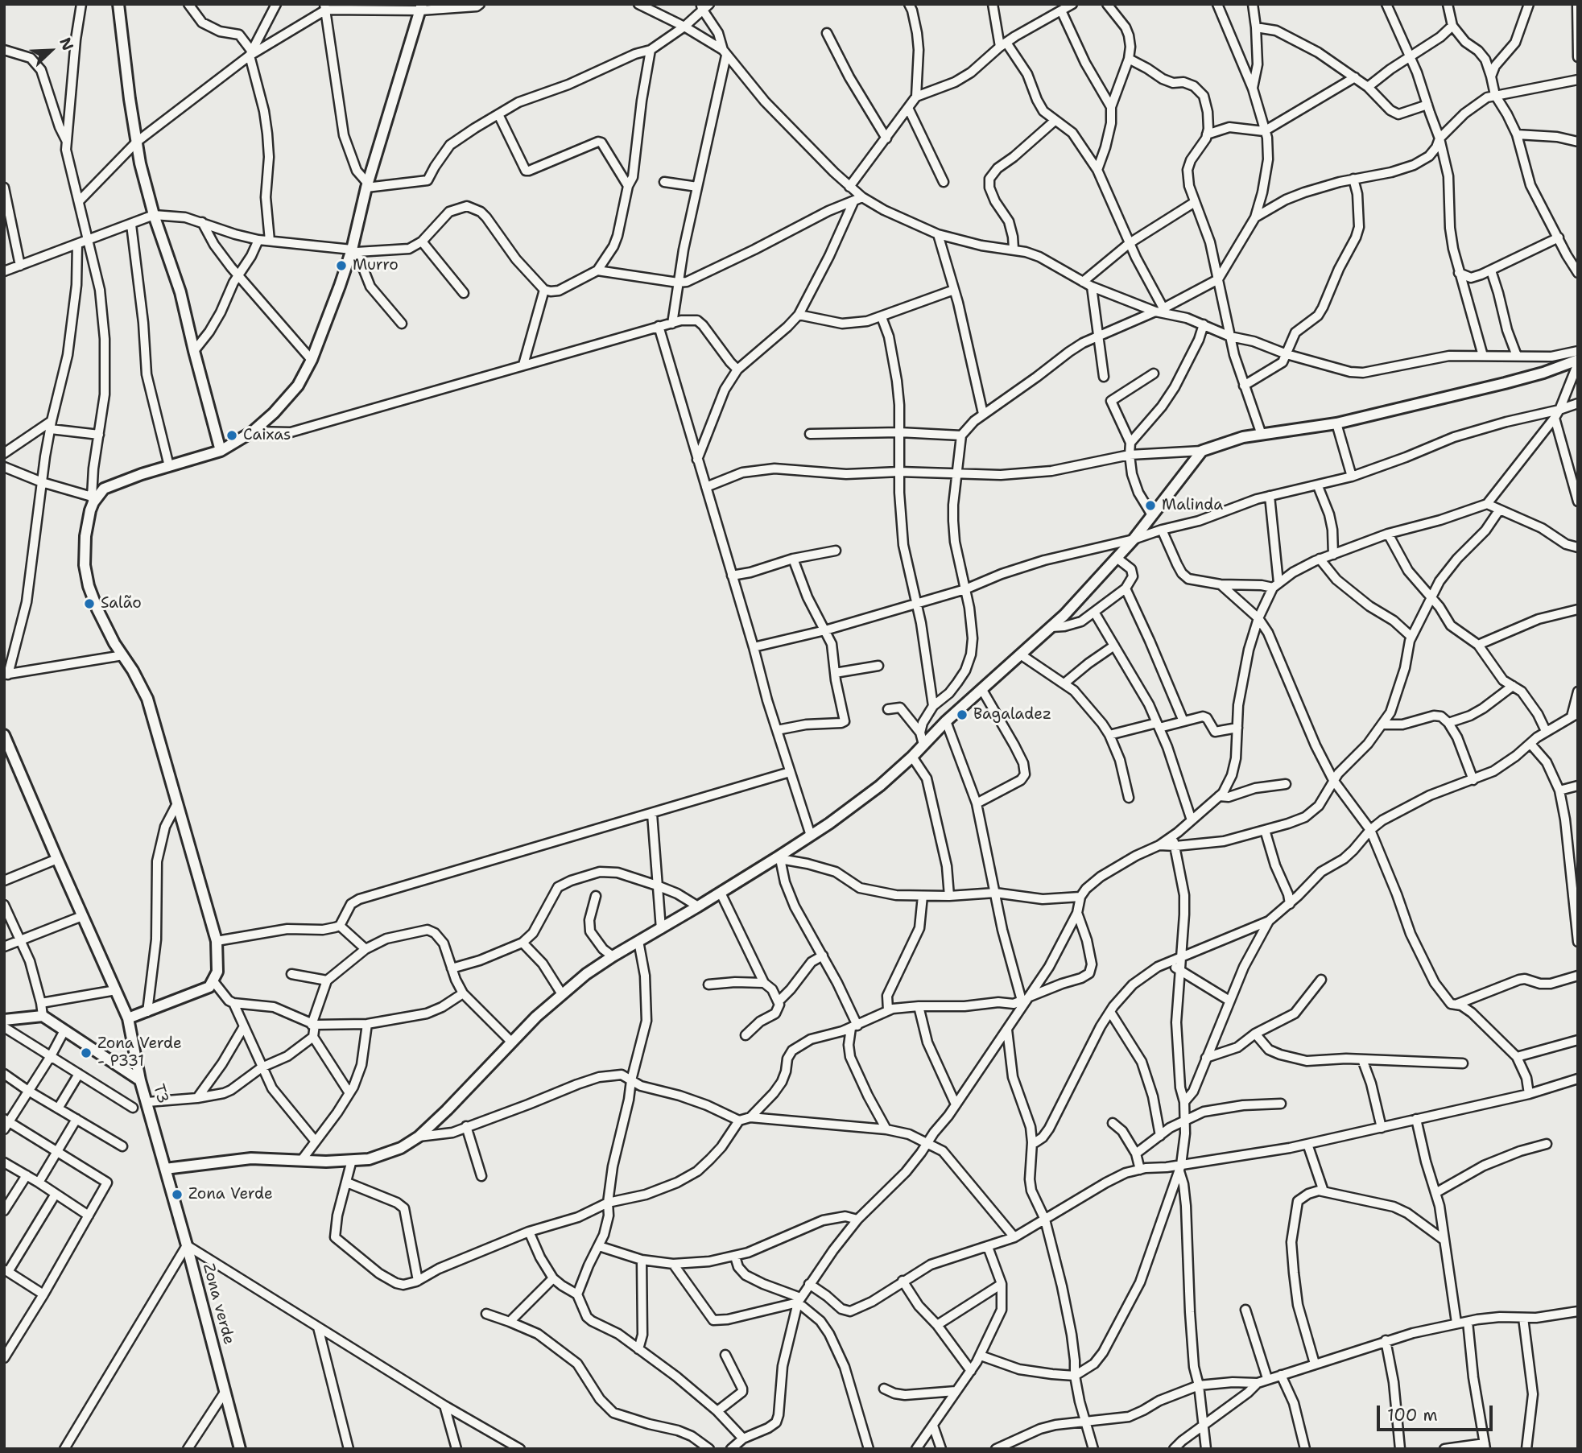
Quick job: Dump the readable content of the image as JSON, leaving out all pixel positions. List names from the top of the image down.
{
  "streets": {
    "street": ["T3", "Zona verde"]
  },
  "crossings": [
    ["T3", "Zona verde"]
  ],
  "places": [
    "Murro",
    "Caixas",
    "Malinda",
    "Salão",
    "Bagaladez",
    "Zona Verde - P331",
    "Zona Verde"
  ],
  "scale_bar": "100 m",
  "north": "top right"
}
